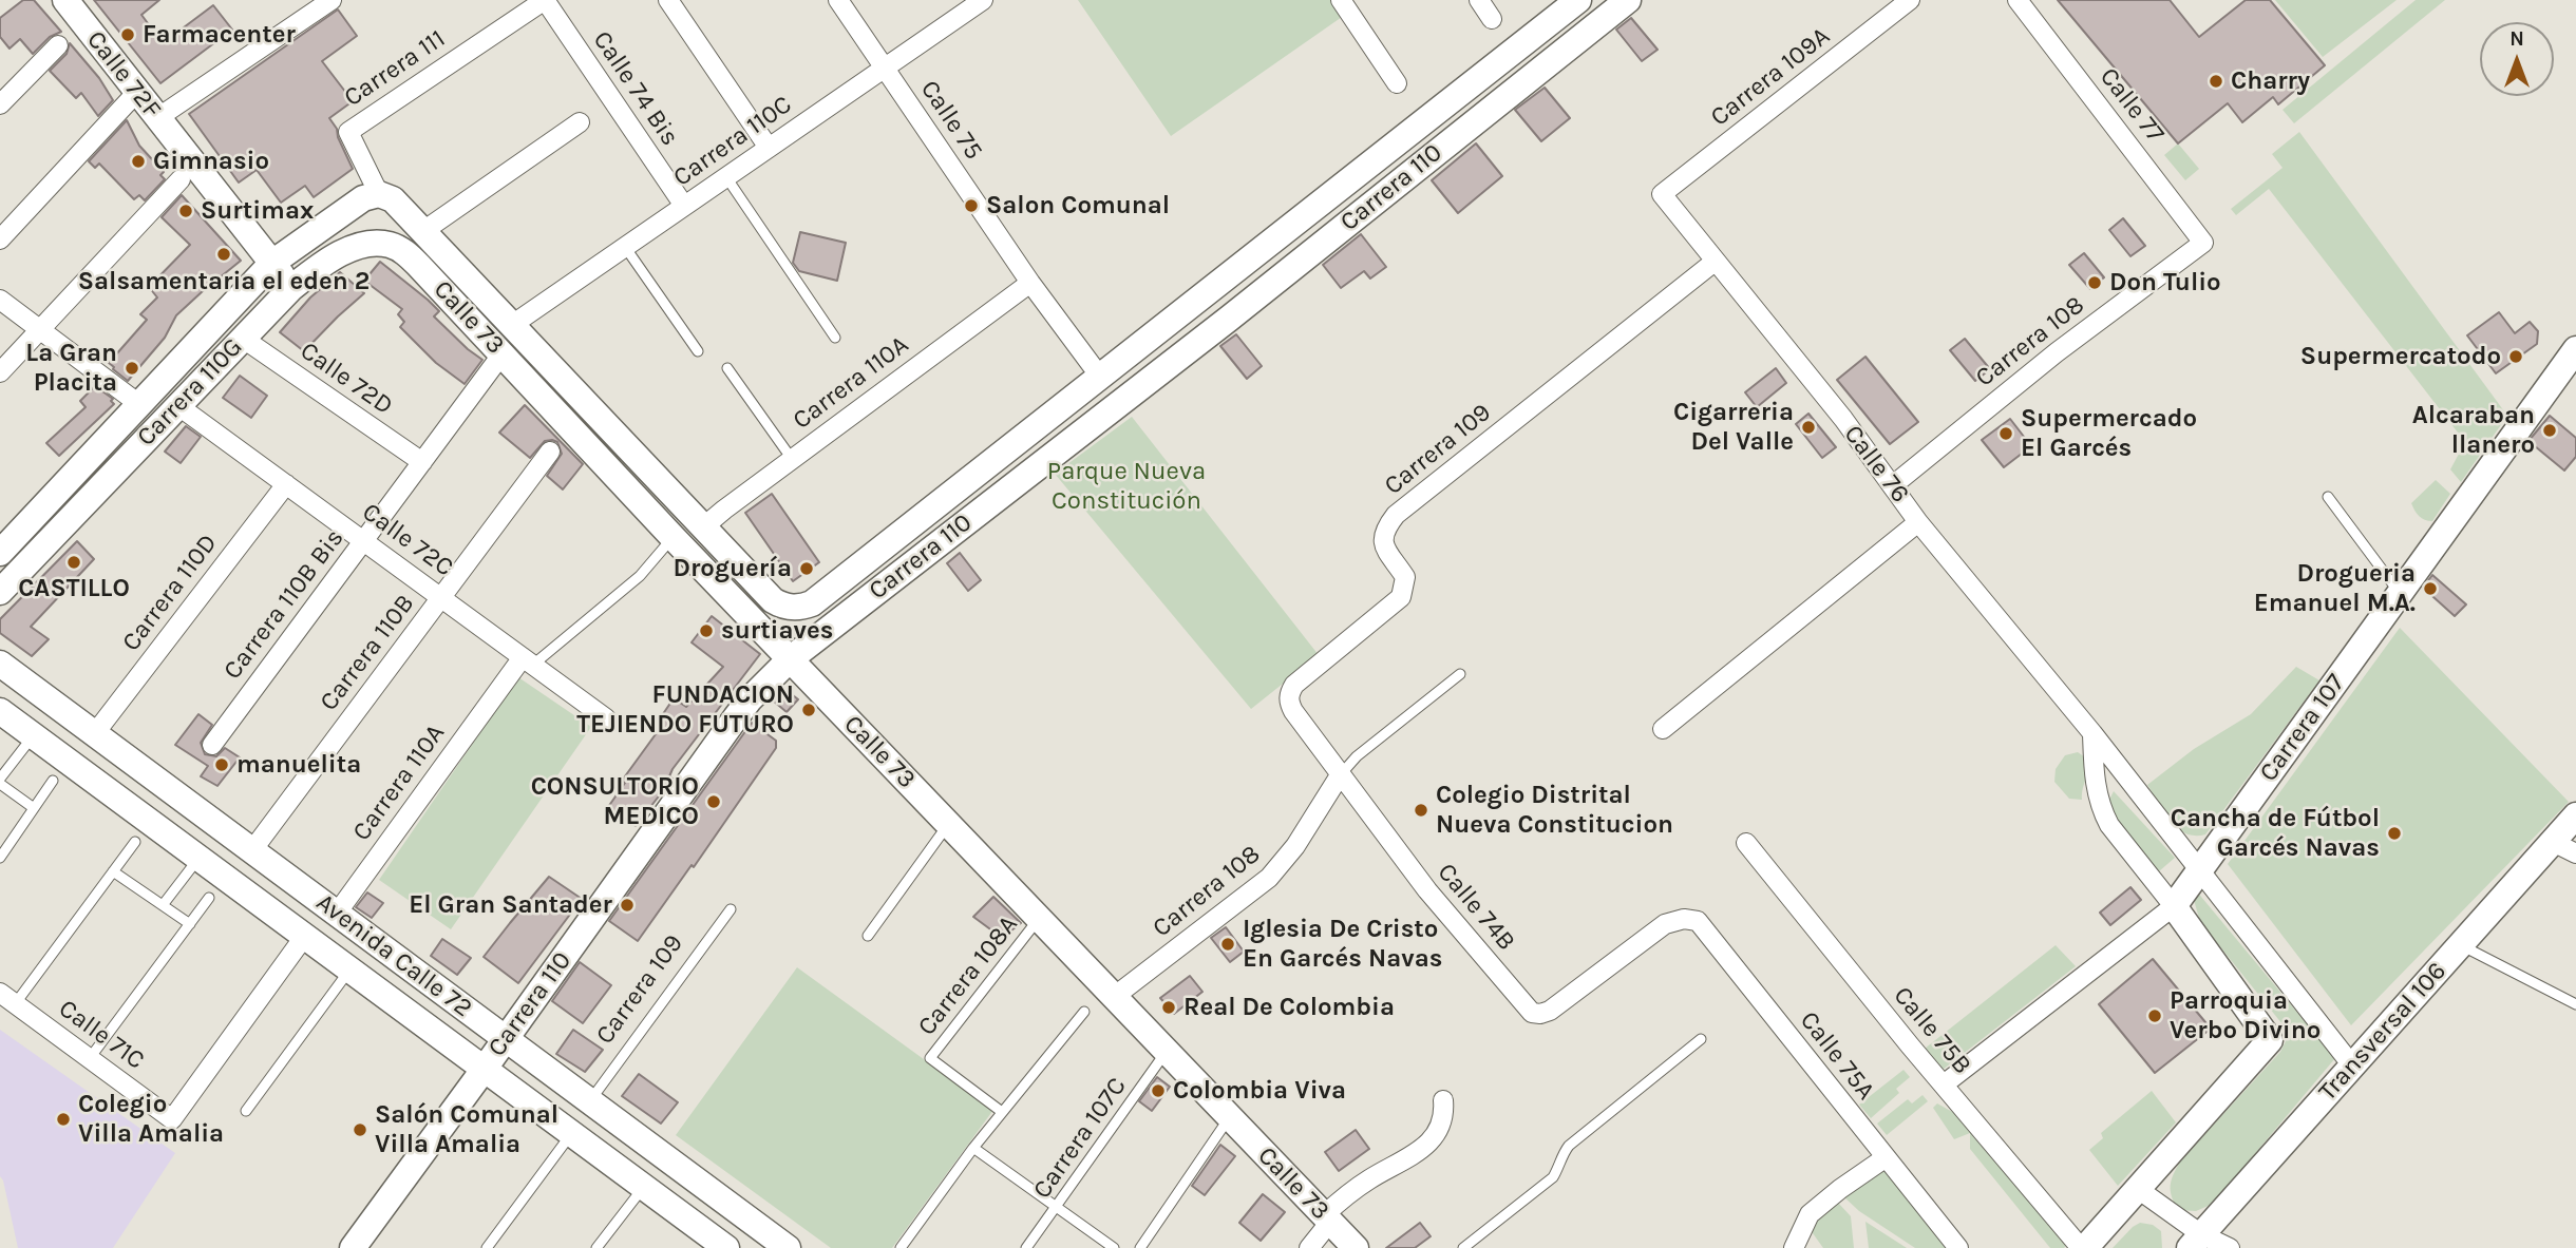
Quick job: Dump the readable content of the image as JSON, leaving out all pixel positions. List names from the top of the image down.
{
  "streets": {
    "main road": [
      "Calle 72F",
      "Carrera 110",
      "Calle 73",
      "Carrera 110G",
      "Carrera 107",
      "Avenida Calle 72",
      "Transversal 106"
    ],
    "street": [
      "Carrera 111",
      "Carrera 109A",
      "Calle 74 Bis",
      "Calle 77",
      "Calle 75",
      "Carrera 110C",
      "Carrera 108",
      "Calle 72D",
      "Carrera 110A",
      "Carrera 109",
      "Calle 76",
      "Calle 72C",
      "Carrera 110D",
      "Carrera 110B Bis",
      "Carrera 110B",
      "Calle 74B",
      "Calle 75B",
      "Calle 71C",
      "Calle 75A"
    ],
    "lane": ["Carrera 108A", "Carrera 107C"]
  },
  "crossings": [
    ["Carrera 111", "Calle 74 Bis"],
    ["Carrera 111", "Calle 73"],
    ["Carrera 111", "Carrera 110G"],
    ["Calle 72F", "Carrera 110G"],
    ["Carrera 109A", "Calle 76"],
    ["Calle 74 Bis", "Carrera 110C"],
    ["Calle 77", "Carrera 108"],
    ["Calle 75", "Carrera 110C"],
    ["Calle 75", "Carrera 110"],
    ["Calle 75", "Carrera 110A"],
    ["Carrera 110C", "Calle 73"],
    ["Carrera 110", "Calle 73"],
    ["Carrera 110", "Avenida Calle 72"],
    ["Calle 73", "Carrera 108"],
    ["Calle 73", "Carrera 110A"],
    ["Calle 73", "Carrera 110G"],
    ["Calle 73", "Carrera 110B Bis"],
    ["Calle 73", "Carrera 108A"],
    ["Calle 73", "Carrera 107C"],
    ["Carrera 108", "Calle 76"],
    ["Carrera 108", "Calle 74B"],
    ["Calle 72D", "Carrera 110G"],
    ["Calle 72D", "Carrera 110B Bis"],
    ["Carrera 110A", "Calle 72C"],
    ["Carrera 110G", "Calle 72C"],
    ["Carrera 109", "Calle 76"],
    ["Carrera 109", "Calle 74B"],
    ["Carrera 109", "Avenida Calle 72"],
    ["Calle 76", "Carrera 107"],
    ["Calle 76", "Transversal 106"],
    ["Calle 72C", "Carrera 110D"],
    ["Calle 72C", "Carrera 110B Bis"],
    ["Calle 72C", "Carrera 110B"],
    ["Carrera 110D", "Avenida Calle 72"],
    ["Carrera 110B", "Avenida Calle 72"],
    ["Carrera 107", "Calle 75B"],
    ["Calle 74B", "Calle 75A"],
    ["Avenida Calle 72", "Calle 71C"]
  ],
  "parks": ["Parque Nueva Constitución"],
  "places": [
    "Farmacenter",
    "Charry",
    "Gimnasio",
    "Salon Comunal",
    "Surtimax",
    "Salsamentaria el eden 2",
    "Don Tulio",
    "Supermercatodo",
    "La Gran Placita",
    "Cigarreria Del Valle",
    "Alcaraban llanero",
    "Supermercado El Garcés",
    "CASTILLO",
    "Droguería",
    "Drogueria Emanuel M.A.",
    "surtiaves",
    "FUNDACION TEJIENDO FUTURO",
    "manuelita",
    "CONSULTORIO MEDICO",
    "Colegio Distrital Nueva Constitucion",
    "Cancha de Fútbol Garcés Navas",
    "El Gran Santader",
    "Iglesia De Cristo En Garcés Navas",
    "Real De Colombia",
    "Parroquia Verbo Divino",
    "Colombia Viva",
    "Colegio Villa Amalia",
    "Salón Comunal Villa Amalia"
  ],
  "north": "top"
}
